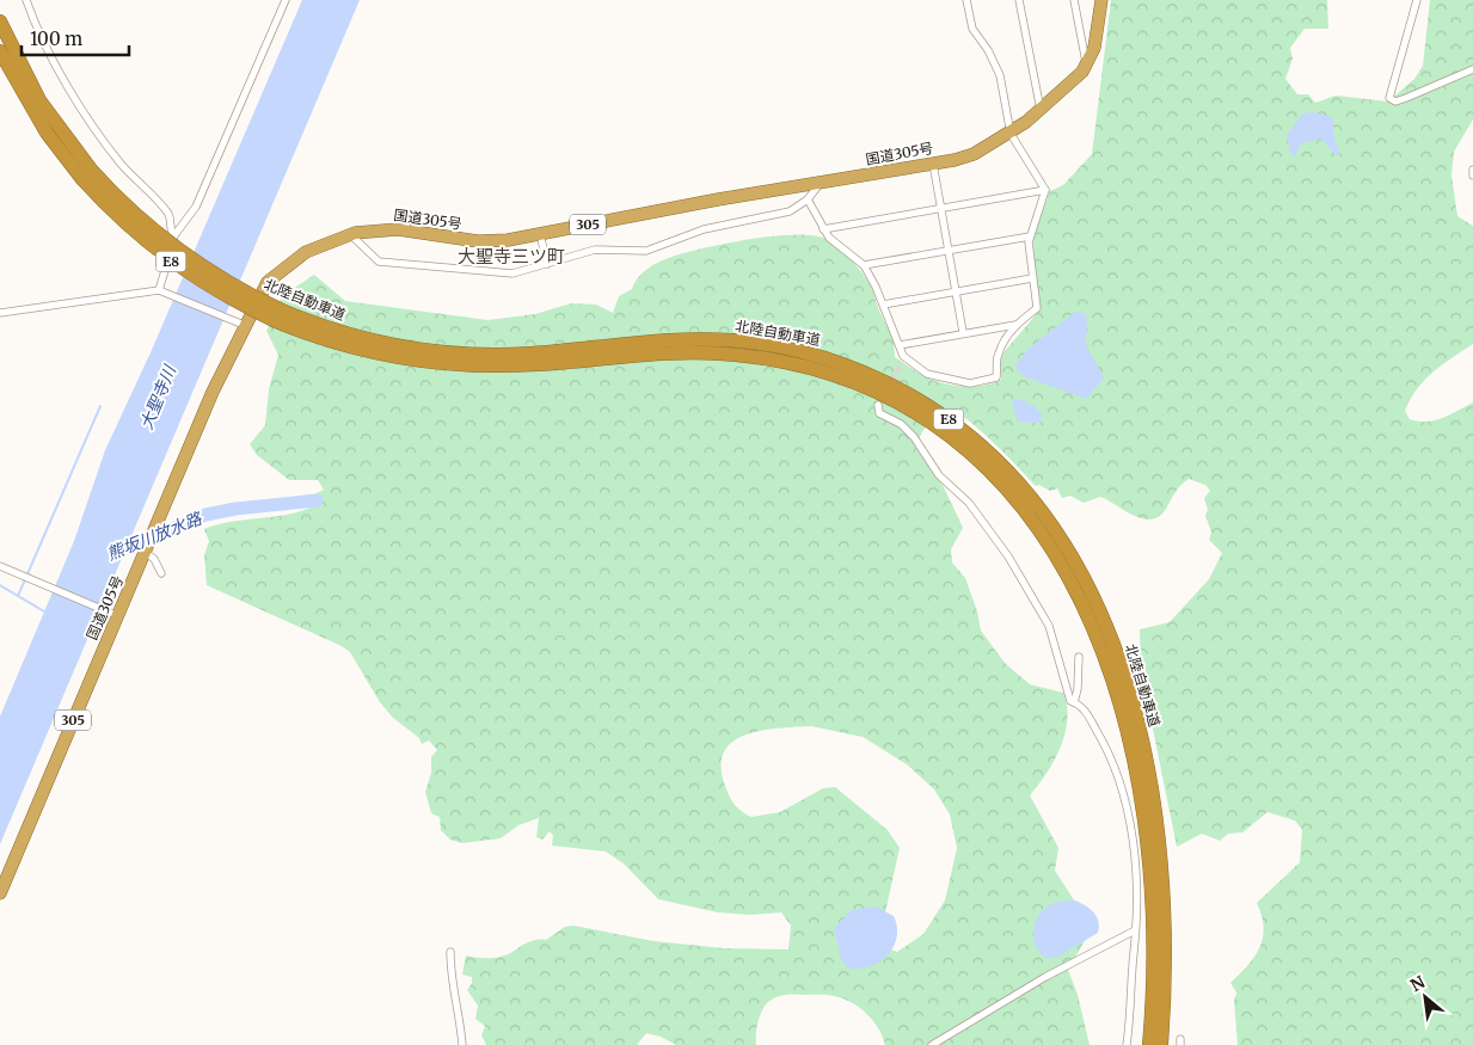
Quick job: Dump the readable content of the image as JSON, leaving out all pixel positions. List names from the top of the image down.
{
  "streets": {
    "highway": [
      "国道305号",
      "305",
      "E8",
      "北陸自動車道"
    ]
  },
  "districts": ["大聖寺三ツ町"],
  "water": ["大聖寺川", "熊坂川放水路"],
  "scale_bar": "100 m",
  "north": "top left"
}
